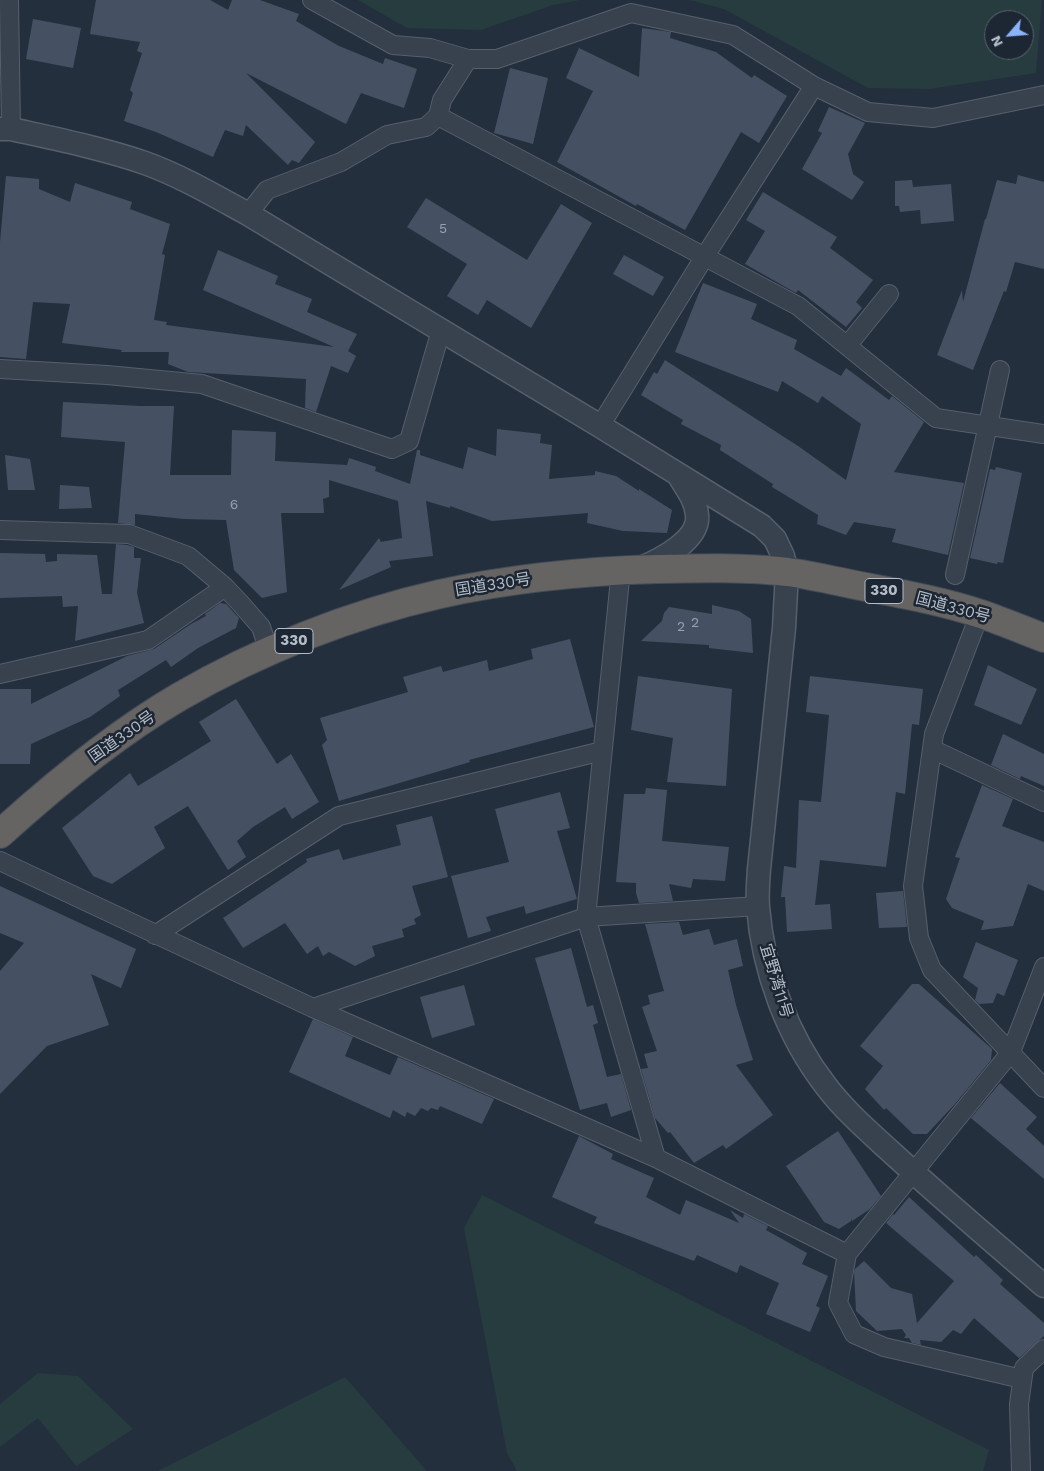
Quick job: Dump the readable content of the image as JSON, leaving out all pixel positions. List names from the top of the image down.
{
  "streets": {
    "highway": ["国道330号", "330"],
    "street": ["宜野湾11号"]
  },
  "crossings": [
    ["国道330号", "宜野湾11号"]
  ],
  "house_numbers": [
    "5",
    "6",
    "2",
    "2"
  ],
  "north": "bottom left"
}
